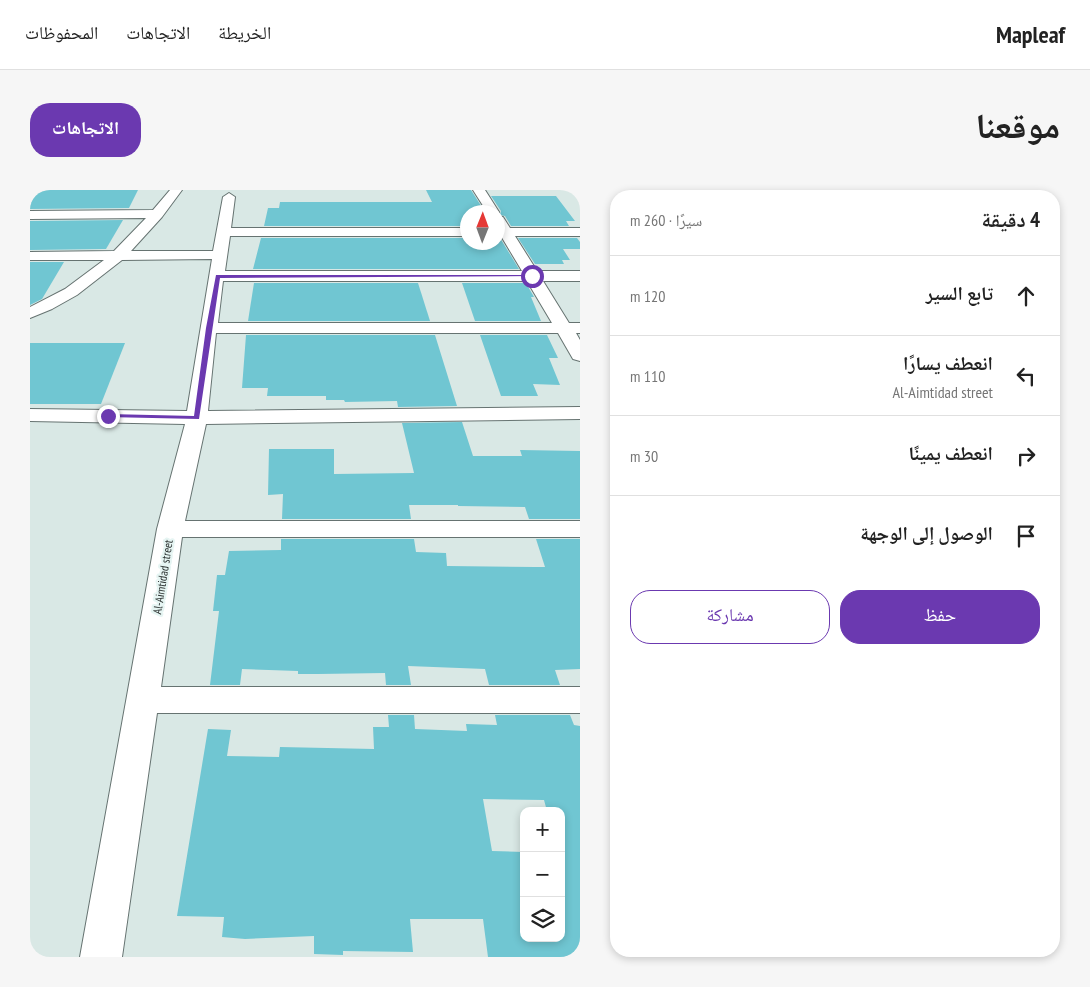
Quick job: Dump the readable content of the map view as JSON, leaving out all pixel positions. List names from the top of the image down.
{
  "streets": {
    "street": ["Al-Aimtidad street"]
  },
  "north": "top",
  "page": {
    "header": "Mapleaf",
    "nav": ["الخريطة", "الاتجاهات", "المحفوظات"],
    "title": "موقعنا",
    "buttons": [
      "الاتجاهات",
      ["حفظ", "مشاركة"]
    ],
    "heading": ["4 دقيقة", "سيرًا · 260 m"],
    "list": [
      ["تابع السير", "120 m"],
      ["انعطف يسارًا", "Al-Aimtidad street", "110 m"],
      ["انعطف يمينًا", "30 m"],
      "الوصول إلى الوجهة"
    ],
    "map_buttons": ["+", "−"]
  }
}
